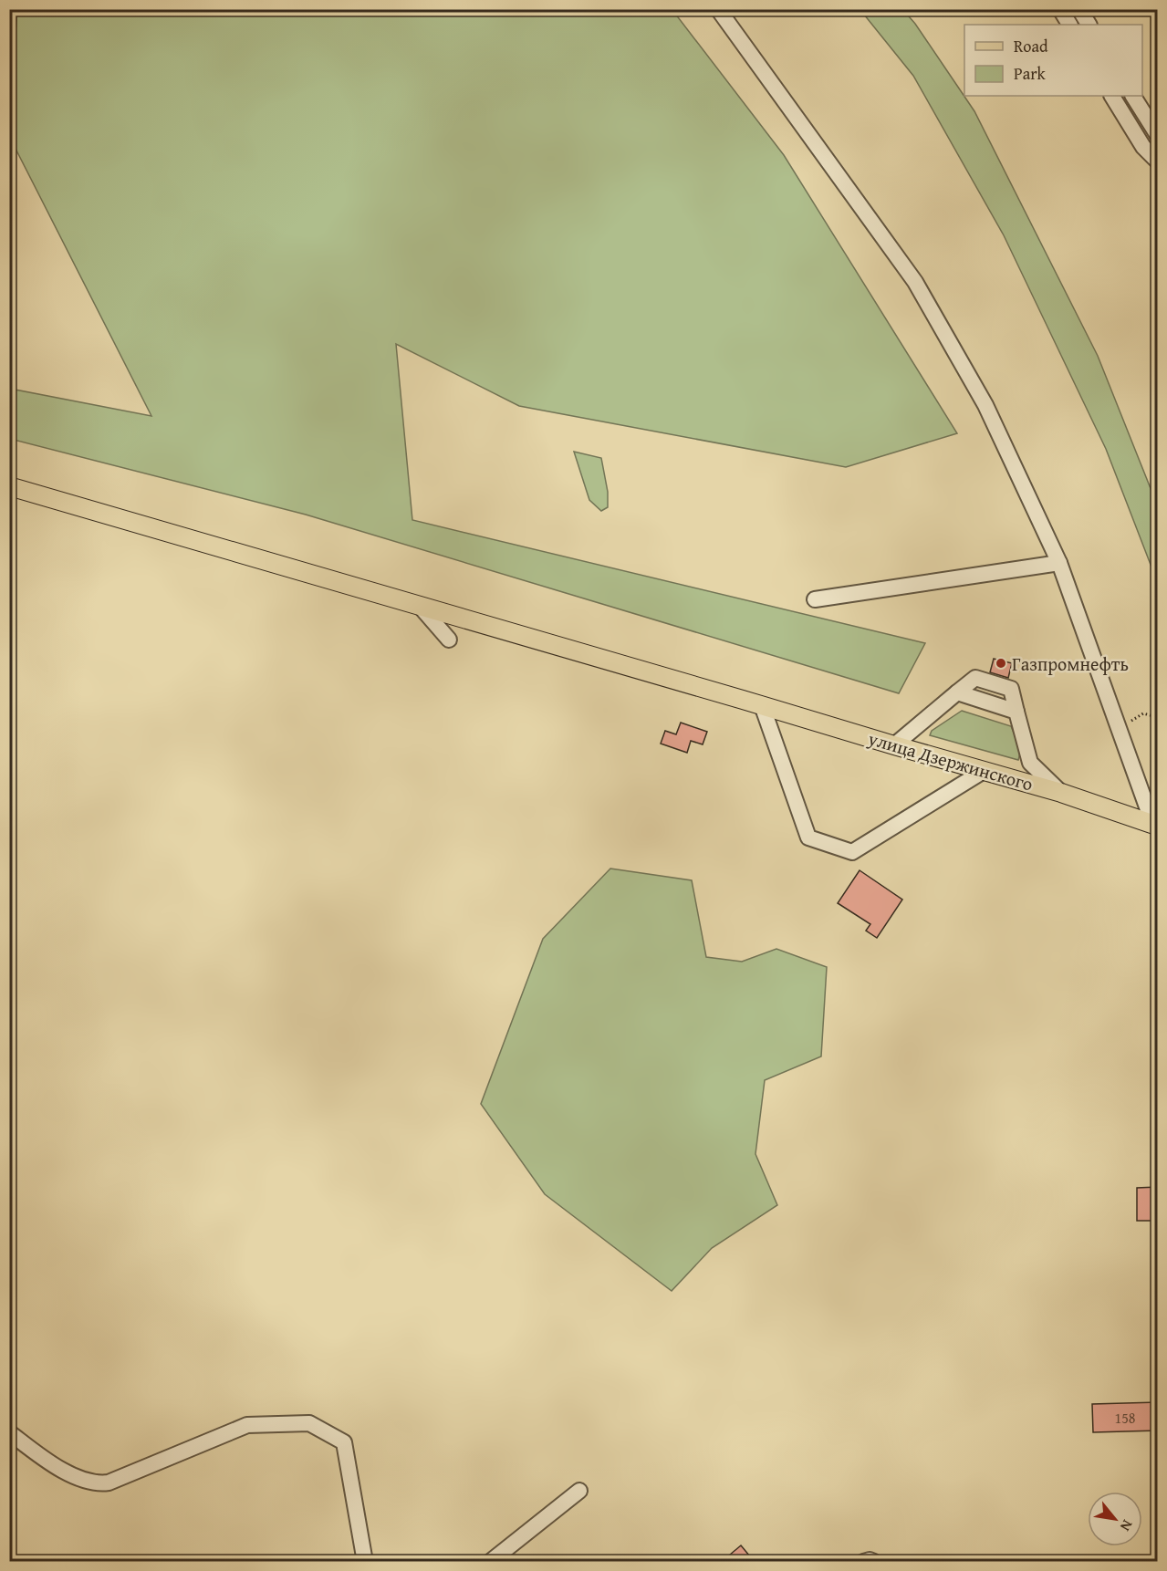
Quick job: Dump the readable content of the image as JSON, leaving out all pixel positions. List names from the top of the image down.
{
  "streets": {
    "main road": ["улица Дзержинского"]
  },
  "places": ["Газпромнефть"],
  "house_numbers": ["158"],
  "legend": ["Road", "Park"],
  "north": "bottom right"
}
